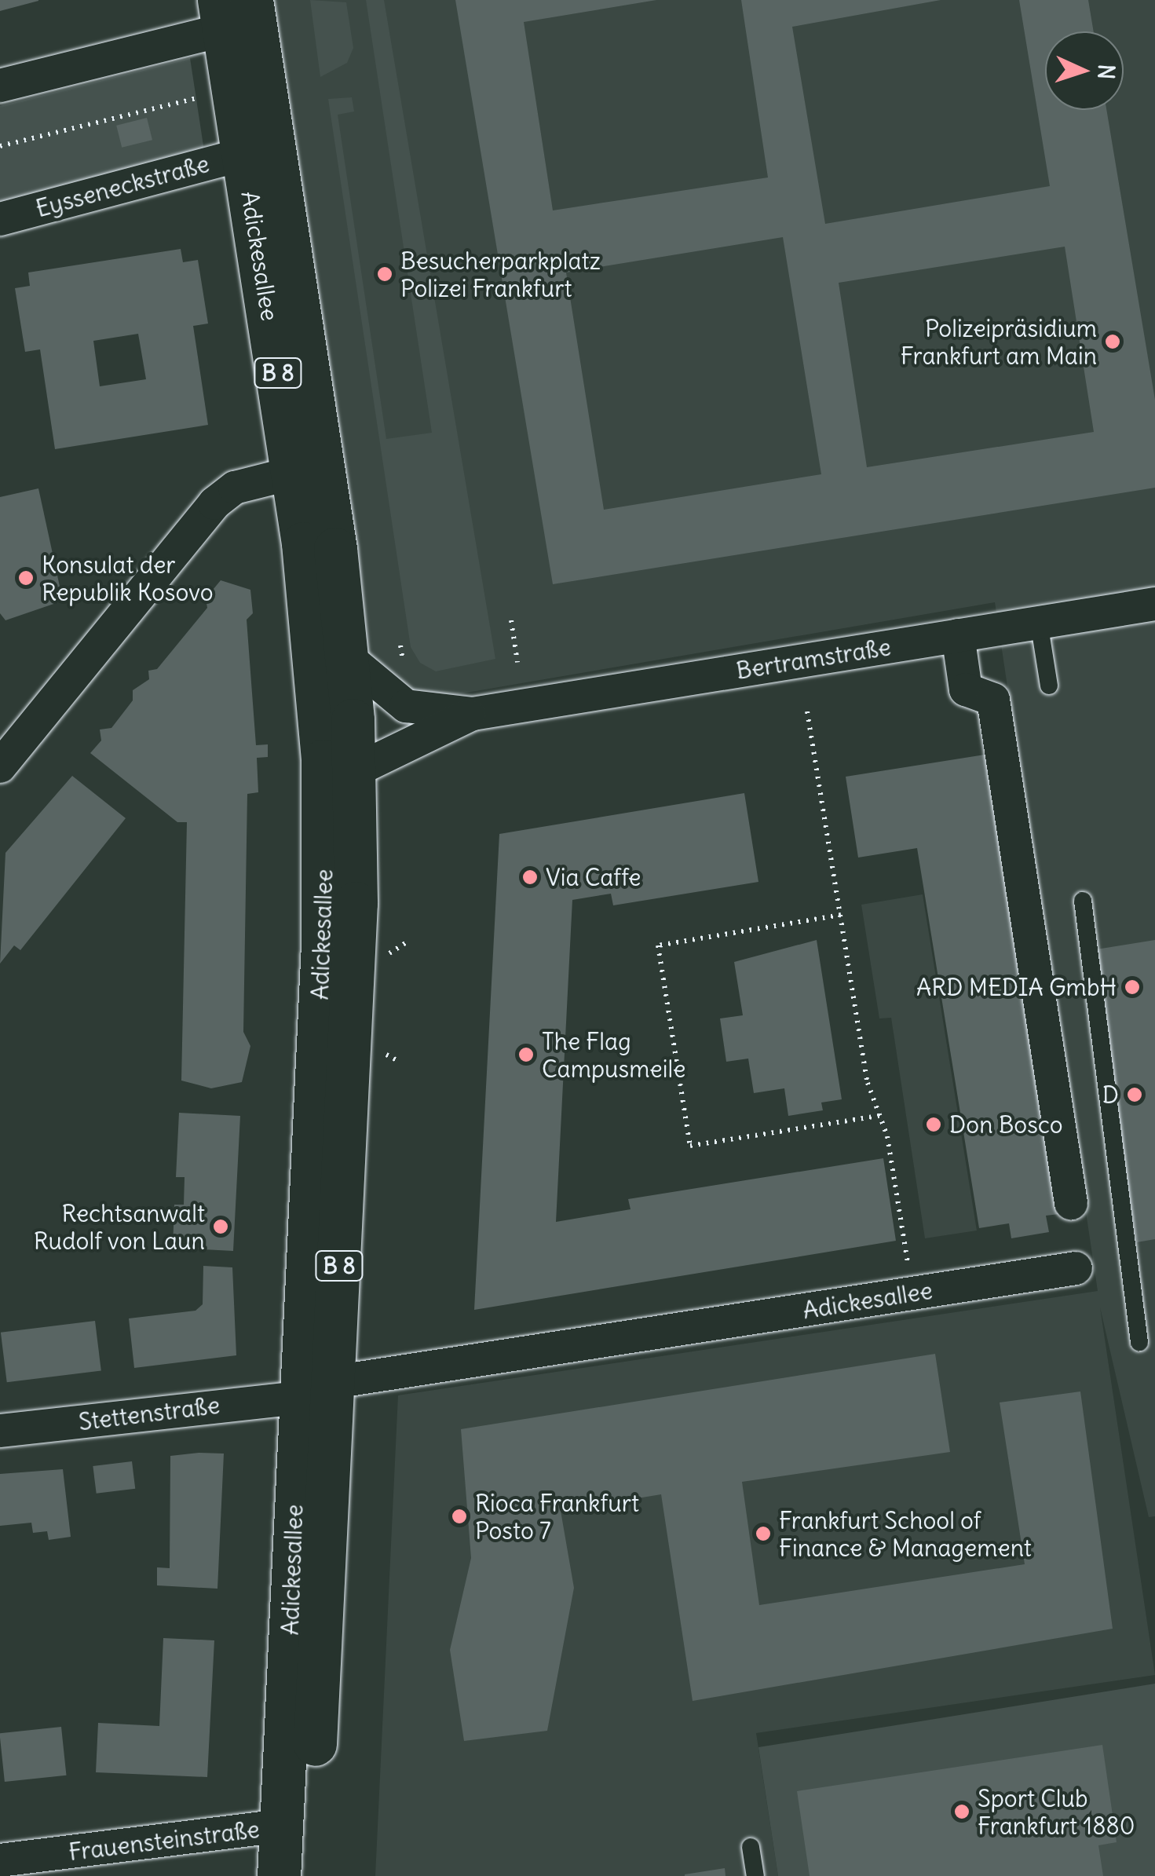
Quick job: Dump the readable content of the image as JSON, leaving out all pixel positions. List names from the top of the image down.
{
  "streets": {
    "main road": ["Adickesallee", "B 8"],
    "street": [
      "Eysseneckstraße",
      "Bertramstraße",
      "Stettenstraße",
      "Frauensteinstraße"
    ]
  },
  "crossings": [
    ["Eysseneckstraße", "Adickesallee"],
    ["Adickesallee", "Bertramstraße"],
    ["Adickesallee", "Stettenstraße"],
    ["Adickesallee", "Frauensteinstraße"]
  ],
  "places": [
    "Besucherparkplatz Polizei Frankfurt",
    "Polizeipräsidium Frankfurt am Main",
    "Konsulat der Republik Kosovo",
    "Via Caffe",
    "ARD MEDIA GmbH",
    "The Flag Campusmeile",
    "D",
    "Don Bosco",
    "Rechtsanwalt Rudolf von Laun",
    "Rioca Frankfurt Posto 7",
    "Frankfurt School of Finance & Management",
    "Sport Club Frankfurt 1880"
  ],
  "north": "right"
}
